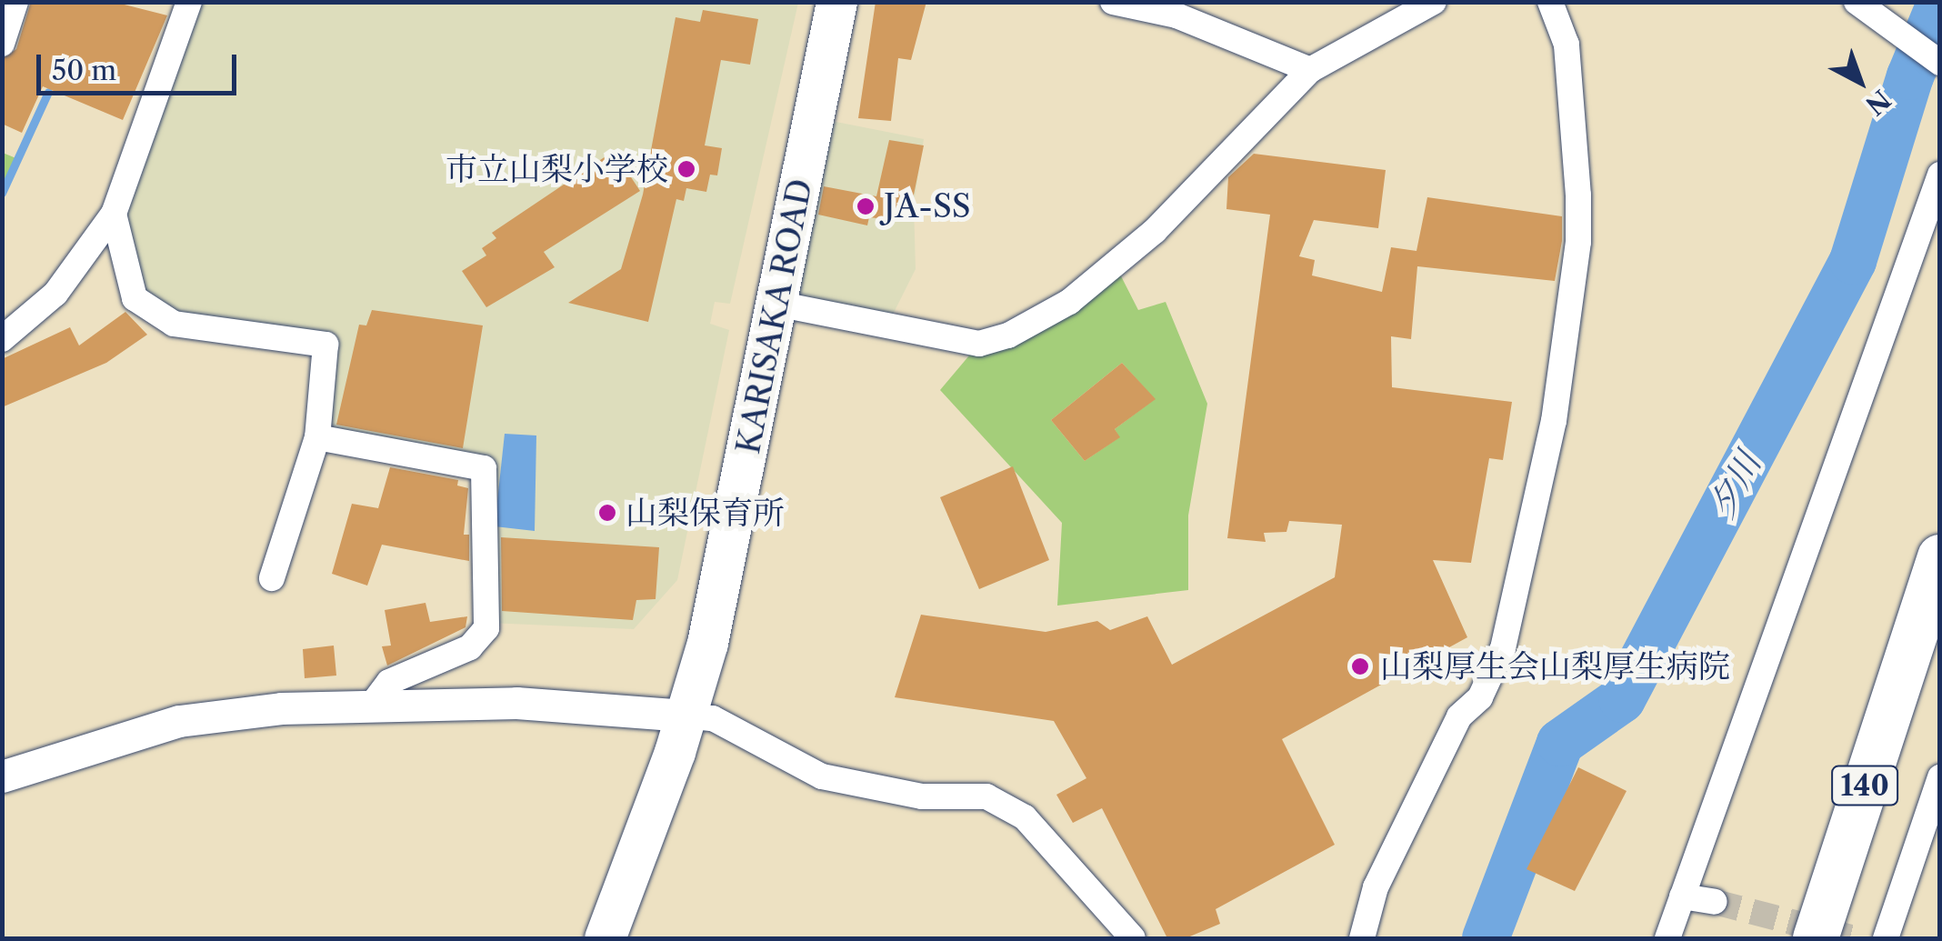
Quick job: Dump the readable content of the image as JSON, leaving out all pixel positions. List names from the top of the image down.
{
  "streets": {
    "highway": ["KARISAKA ROAD", "140"]
  },
  "water": ["夕川"],
  "places": [
    "市立山梨小学校",
    "JA-SS",
    "山梨保育所",
    "山梨厚生会山梨厚生病院"
  ],
  "scale_bar": "50 m",
  "north": "bottom right"
}
